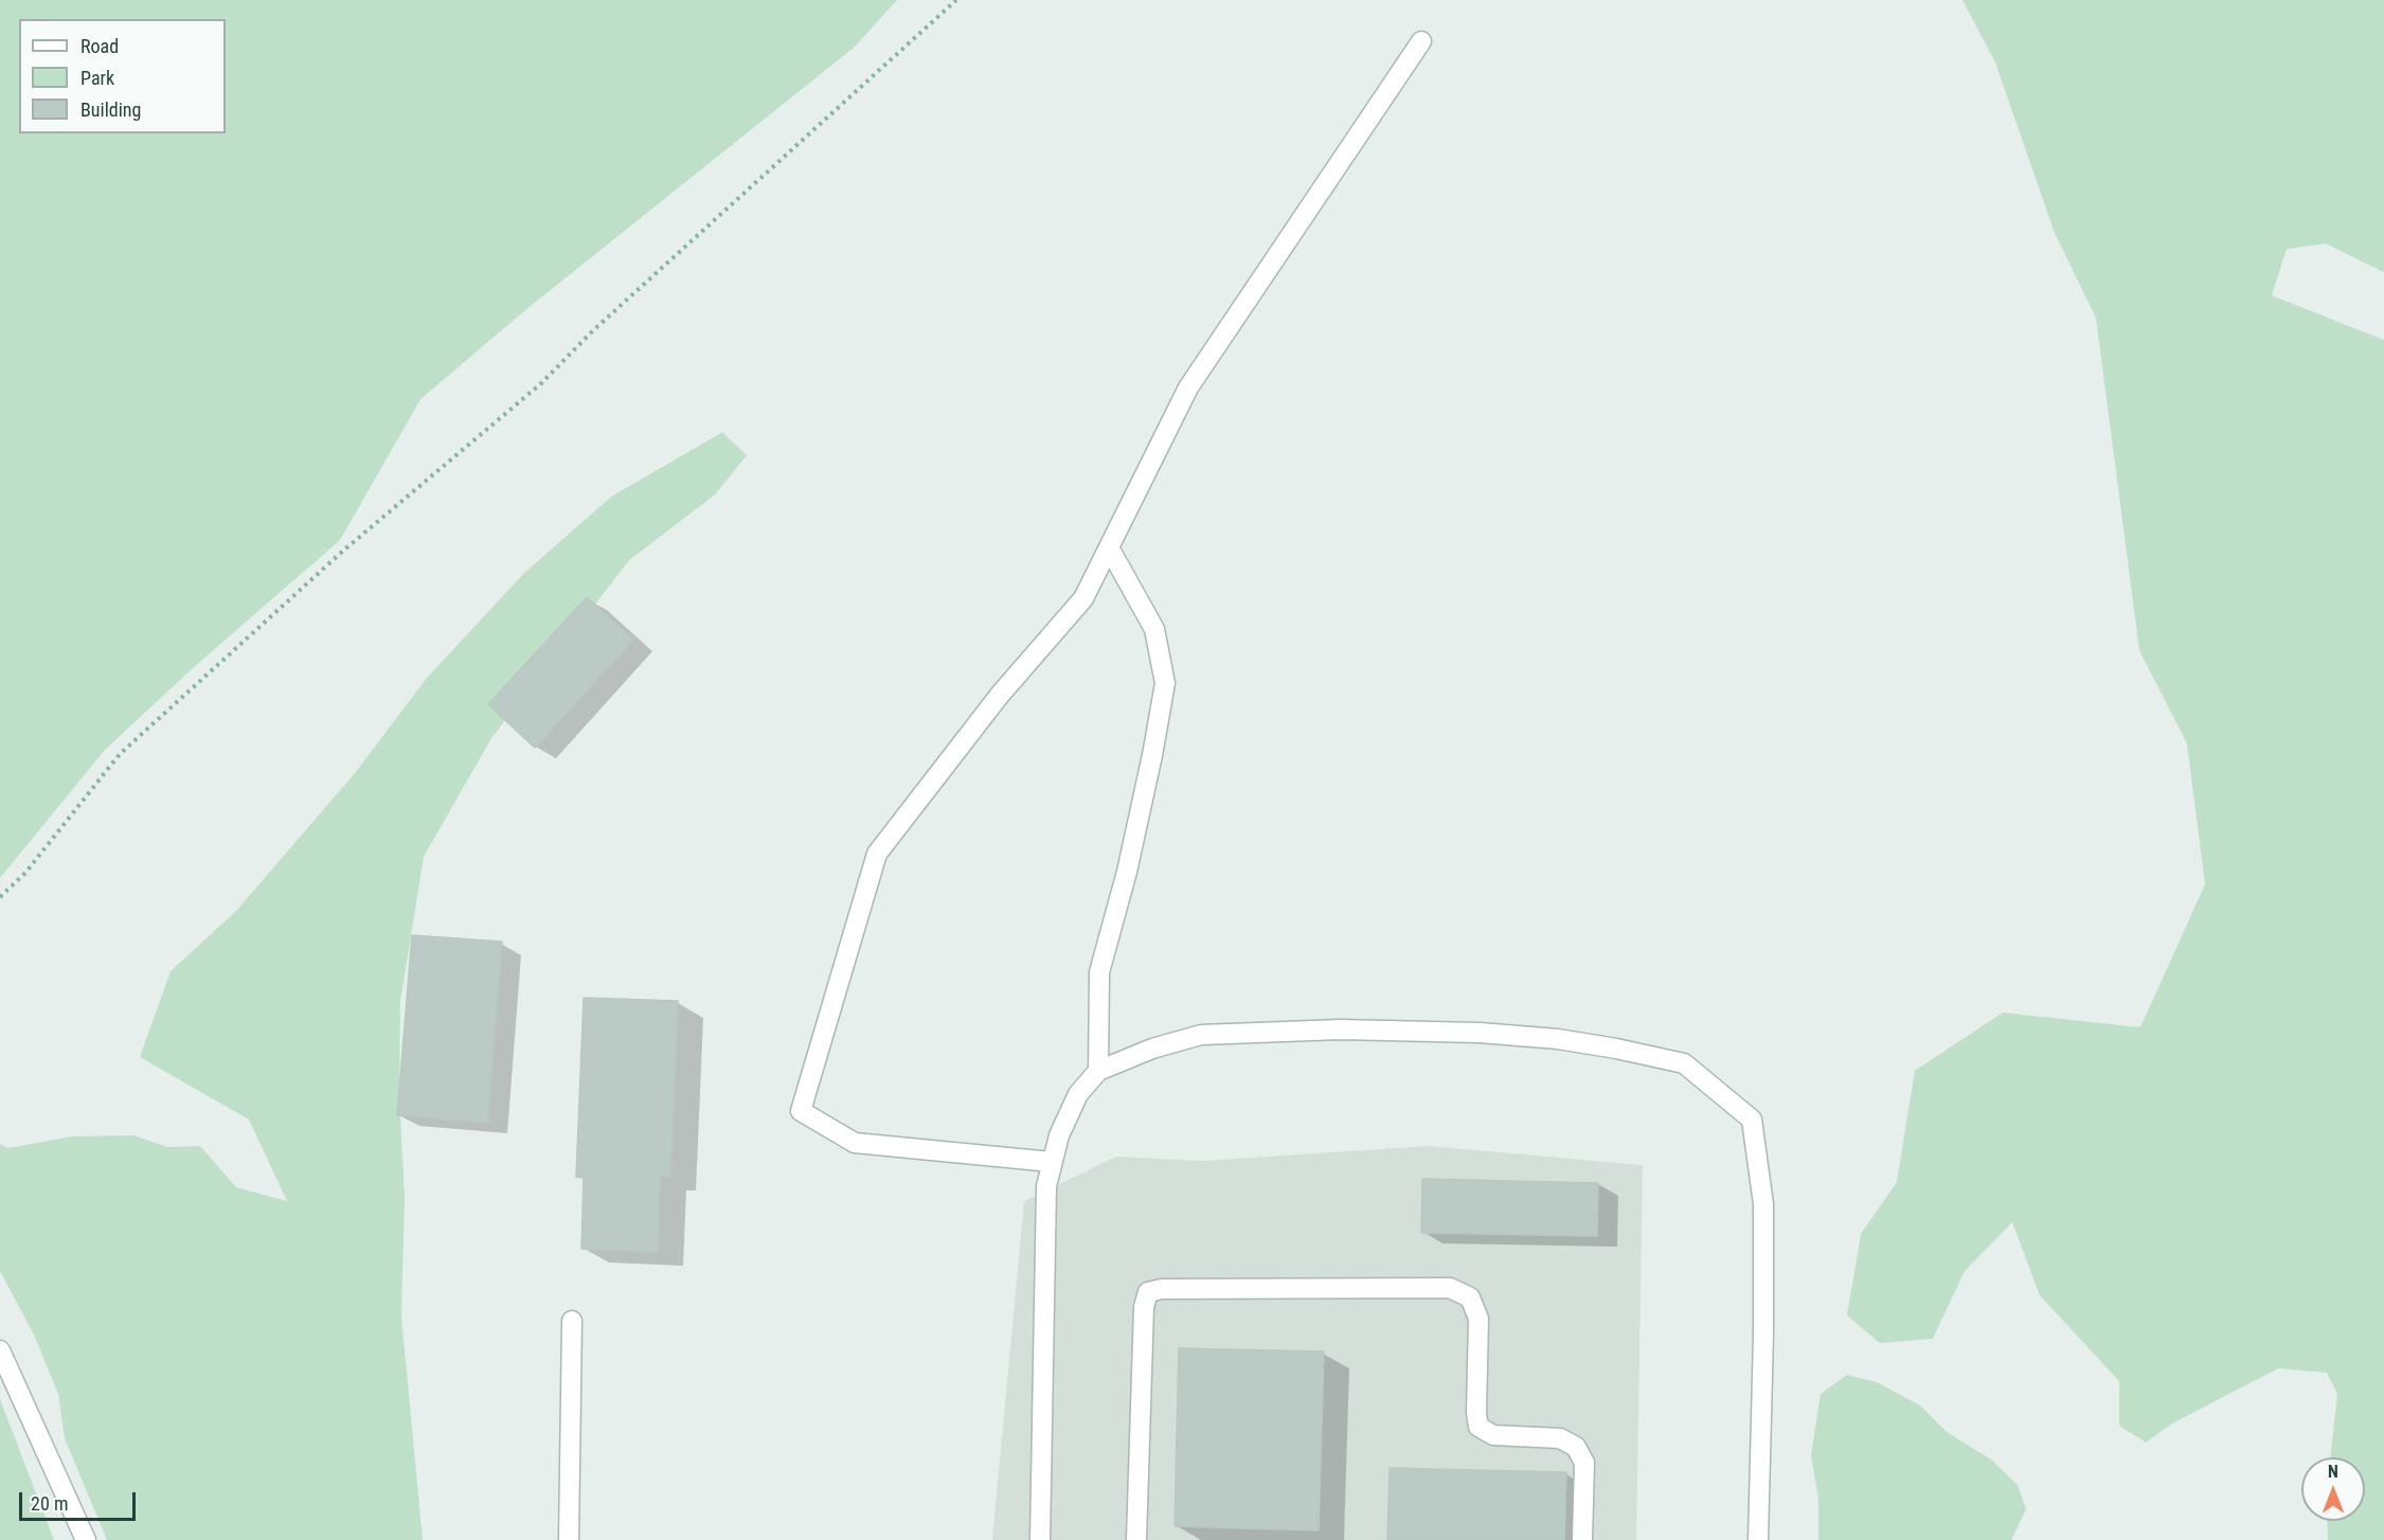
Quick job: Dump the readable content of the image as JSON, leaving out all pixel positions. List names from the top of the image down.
{
  "legend": ["Road", "Park", "Building"],
  "scale_bar": "20 m",
  "north": "top"
}
